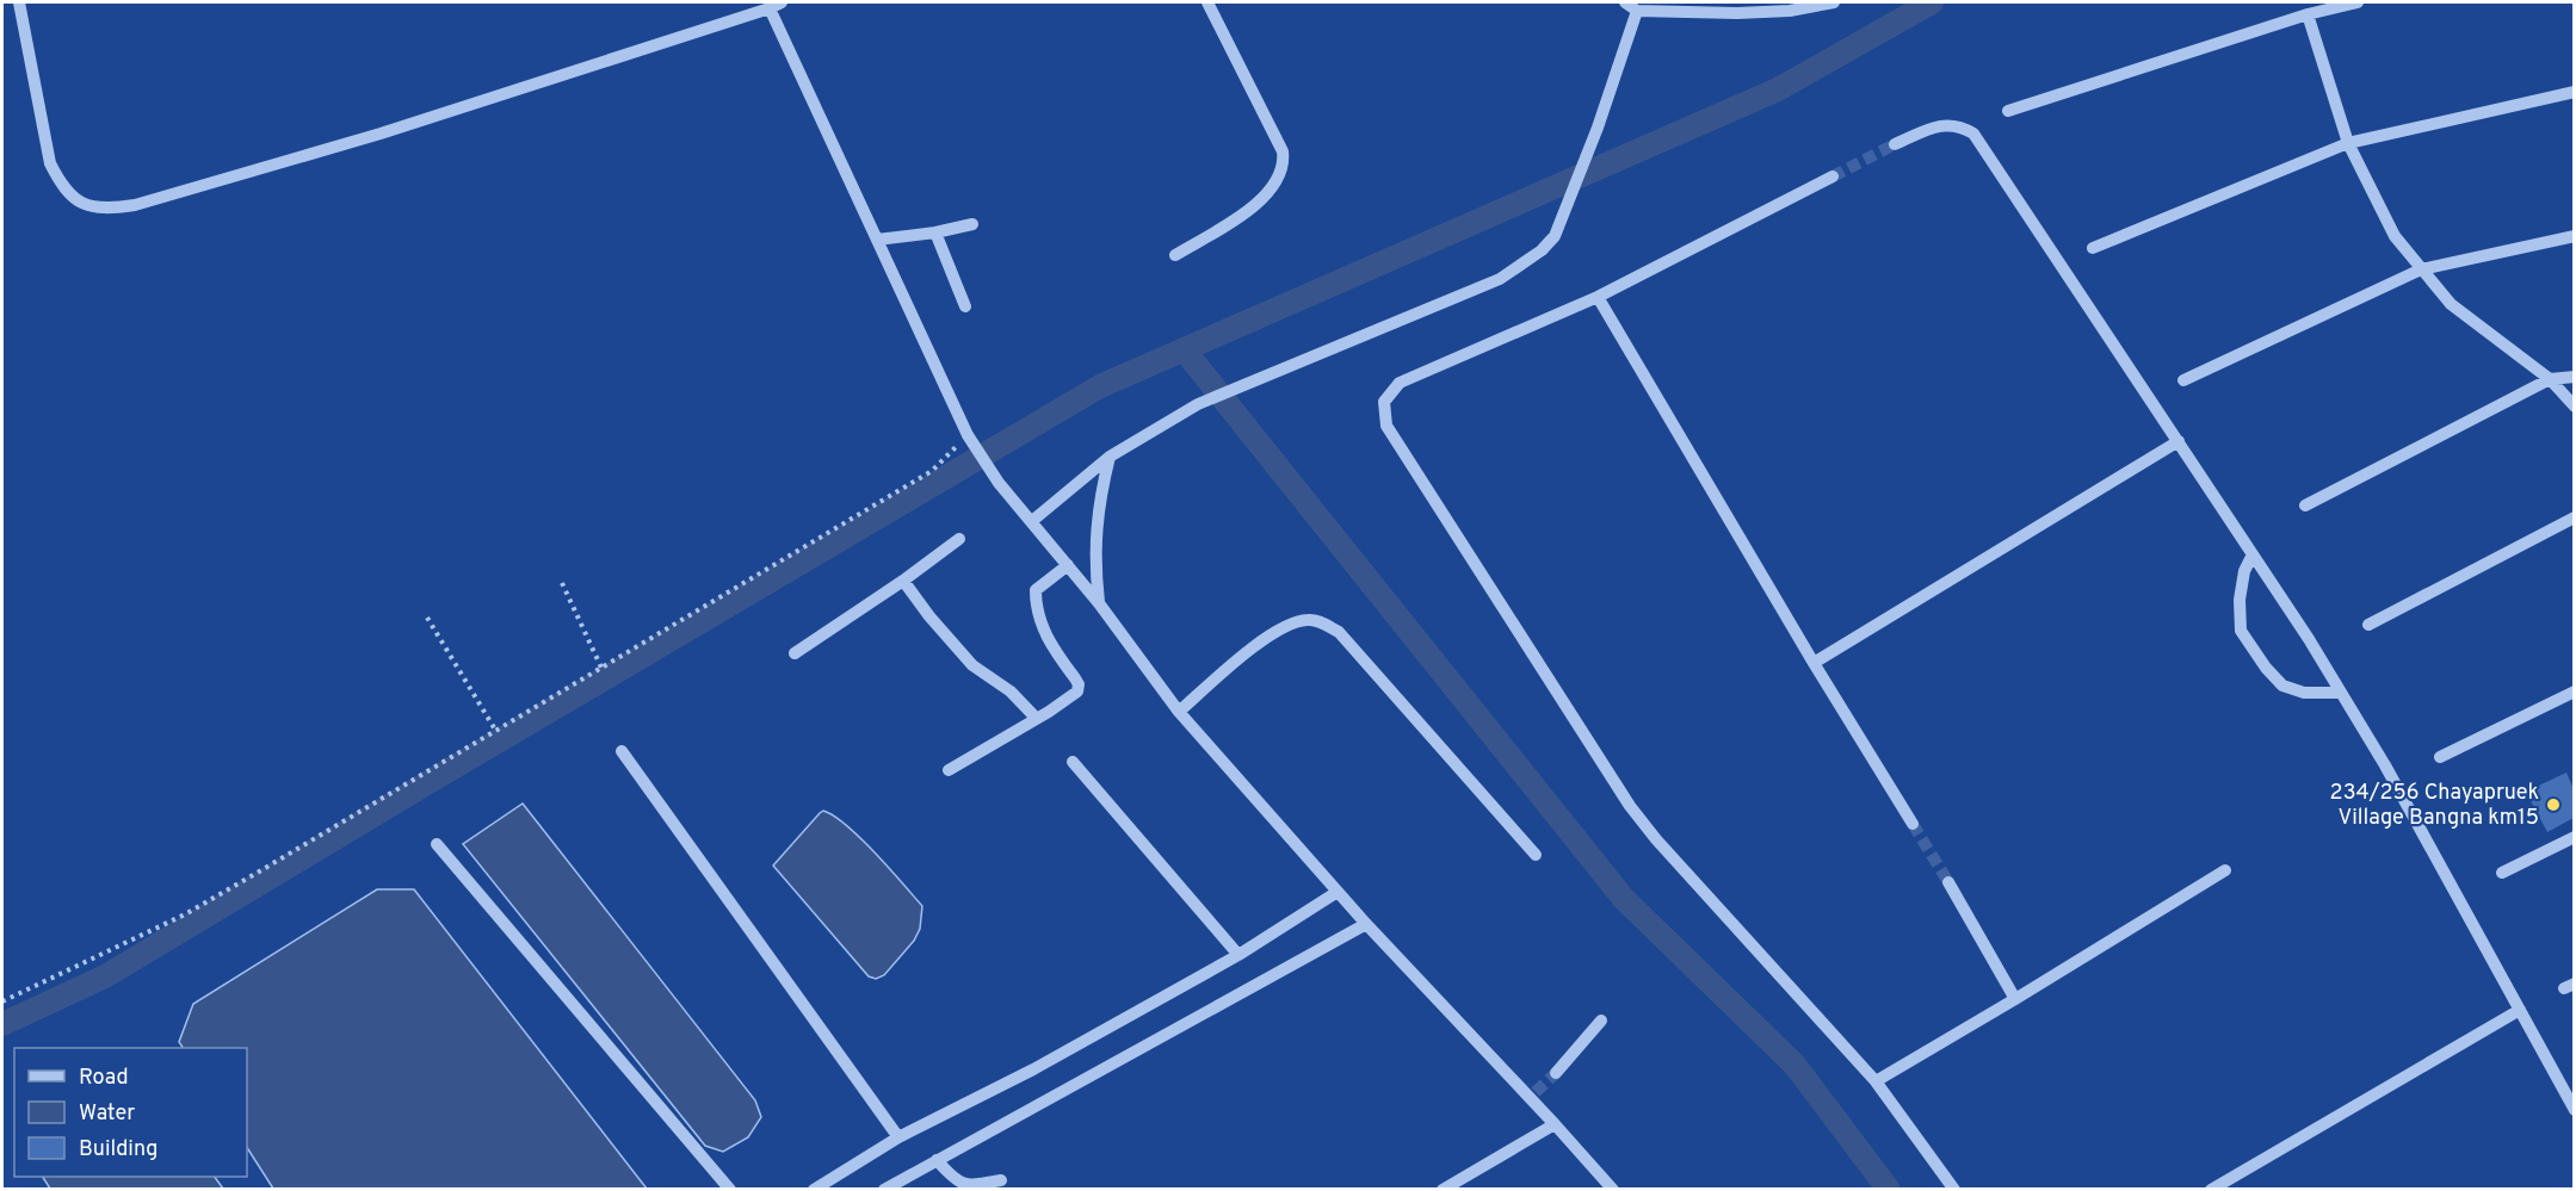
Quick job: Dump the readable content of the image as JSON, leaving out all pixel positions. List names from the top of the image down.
{
  "places": ["234/256 Chayapruek Village Bangna km15"],
  "legend": ["Road", "Water", "Building"]
}
